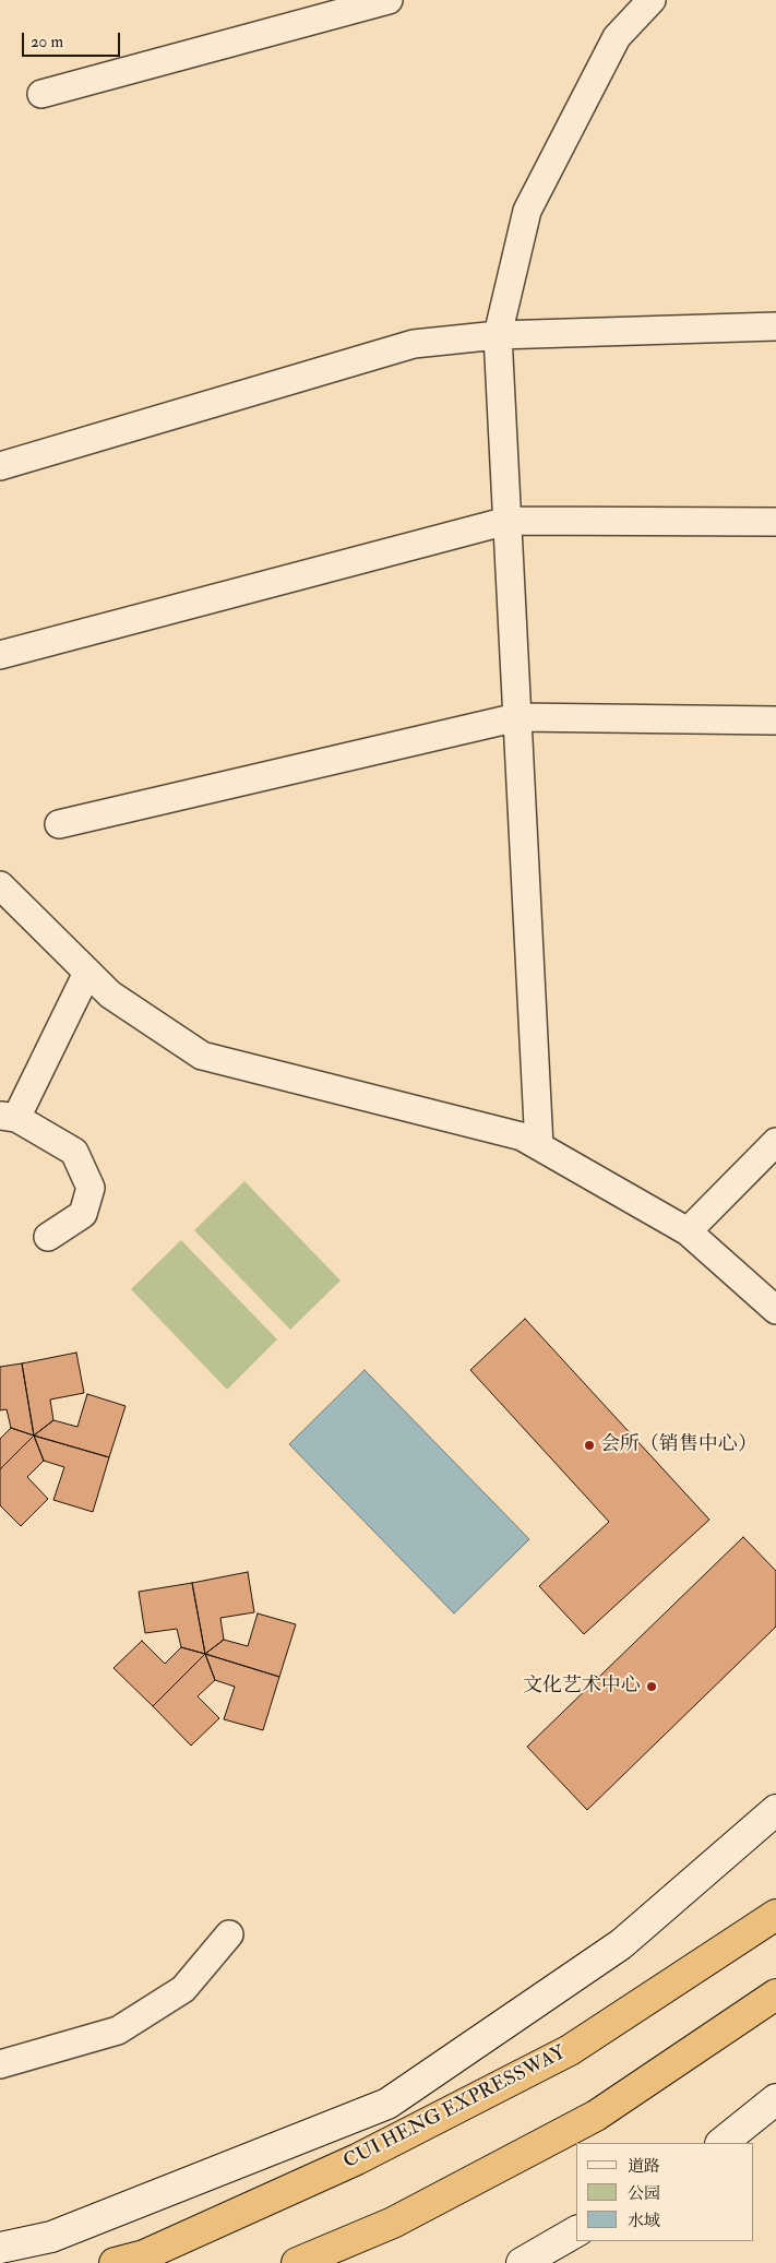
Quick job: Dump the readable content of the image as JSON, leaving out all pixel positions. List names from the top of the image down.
{
  "streets": {
    "highway": ["CUI HENG EXPRESSWAY"]
  },
  "places": ["会所（销售中心）", "文化艺术中心"],
  "legend": ["道路", "公园", "水域"],
  "scale_bar": "20 m"
}
